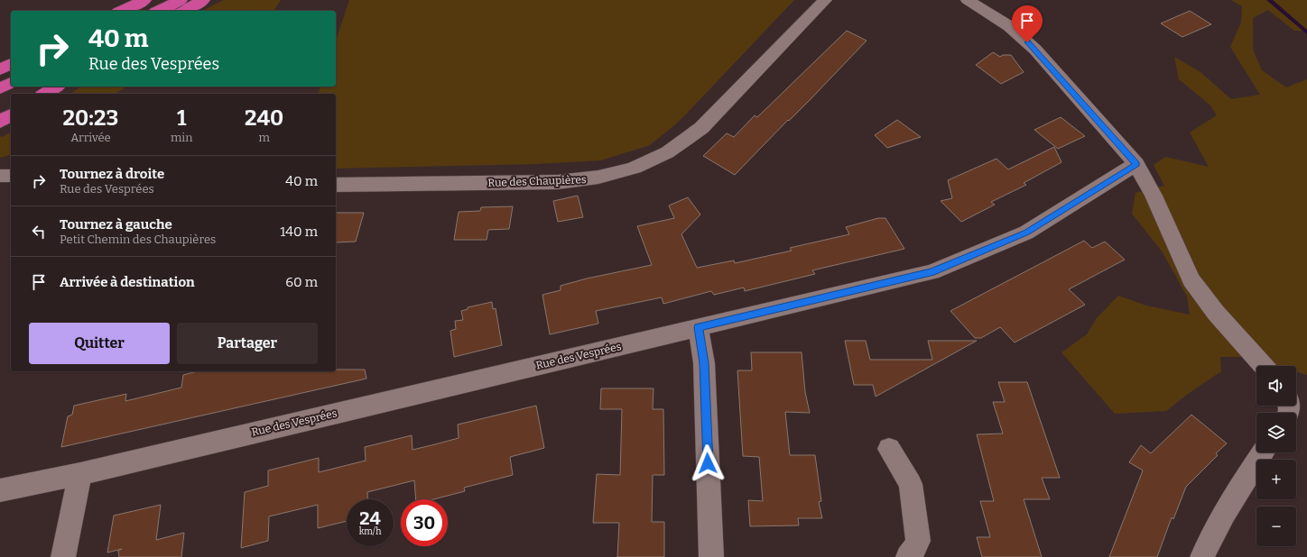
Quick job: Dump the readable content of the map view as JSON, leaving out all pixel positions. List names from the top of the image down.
{
  "streets": {
    "street": ["Rue des Chaupières", "Rue des Vesprées"]
  },
  "page": {
    "turn": ["40 m", "Rue des Vesprées"],
    "eta": [
      "20:23",
      "Arrivée",
      "1",
      "min",
      "240",
      "m"
    ],
    "list": [
      {
        "name": "Tournez à droite",
        "note": "Rue des Vesprées",
        "value": "40 m"
      },
      {
        "name": "Tournez à gauche",
        "note": "Petit Chemin des Chaupières",
        "value": "140 m"
      },
      {
        "name": "Arrivée à destination",
        "value": "60 m"
      }
    ],
    "buttons": ["Quitter", "Partager"],
    "map_buttons": ["+", "−"],
    "speed": "24 km/h",
    "limit": "30"
  }
}
